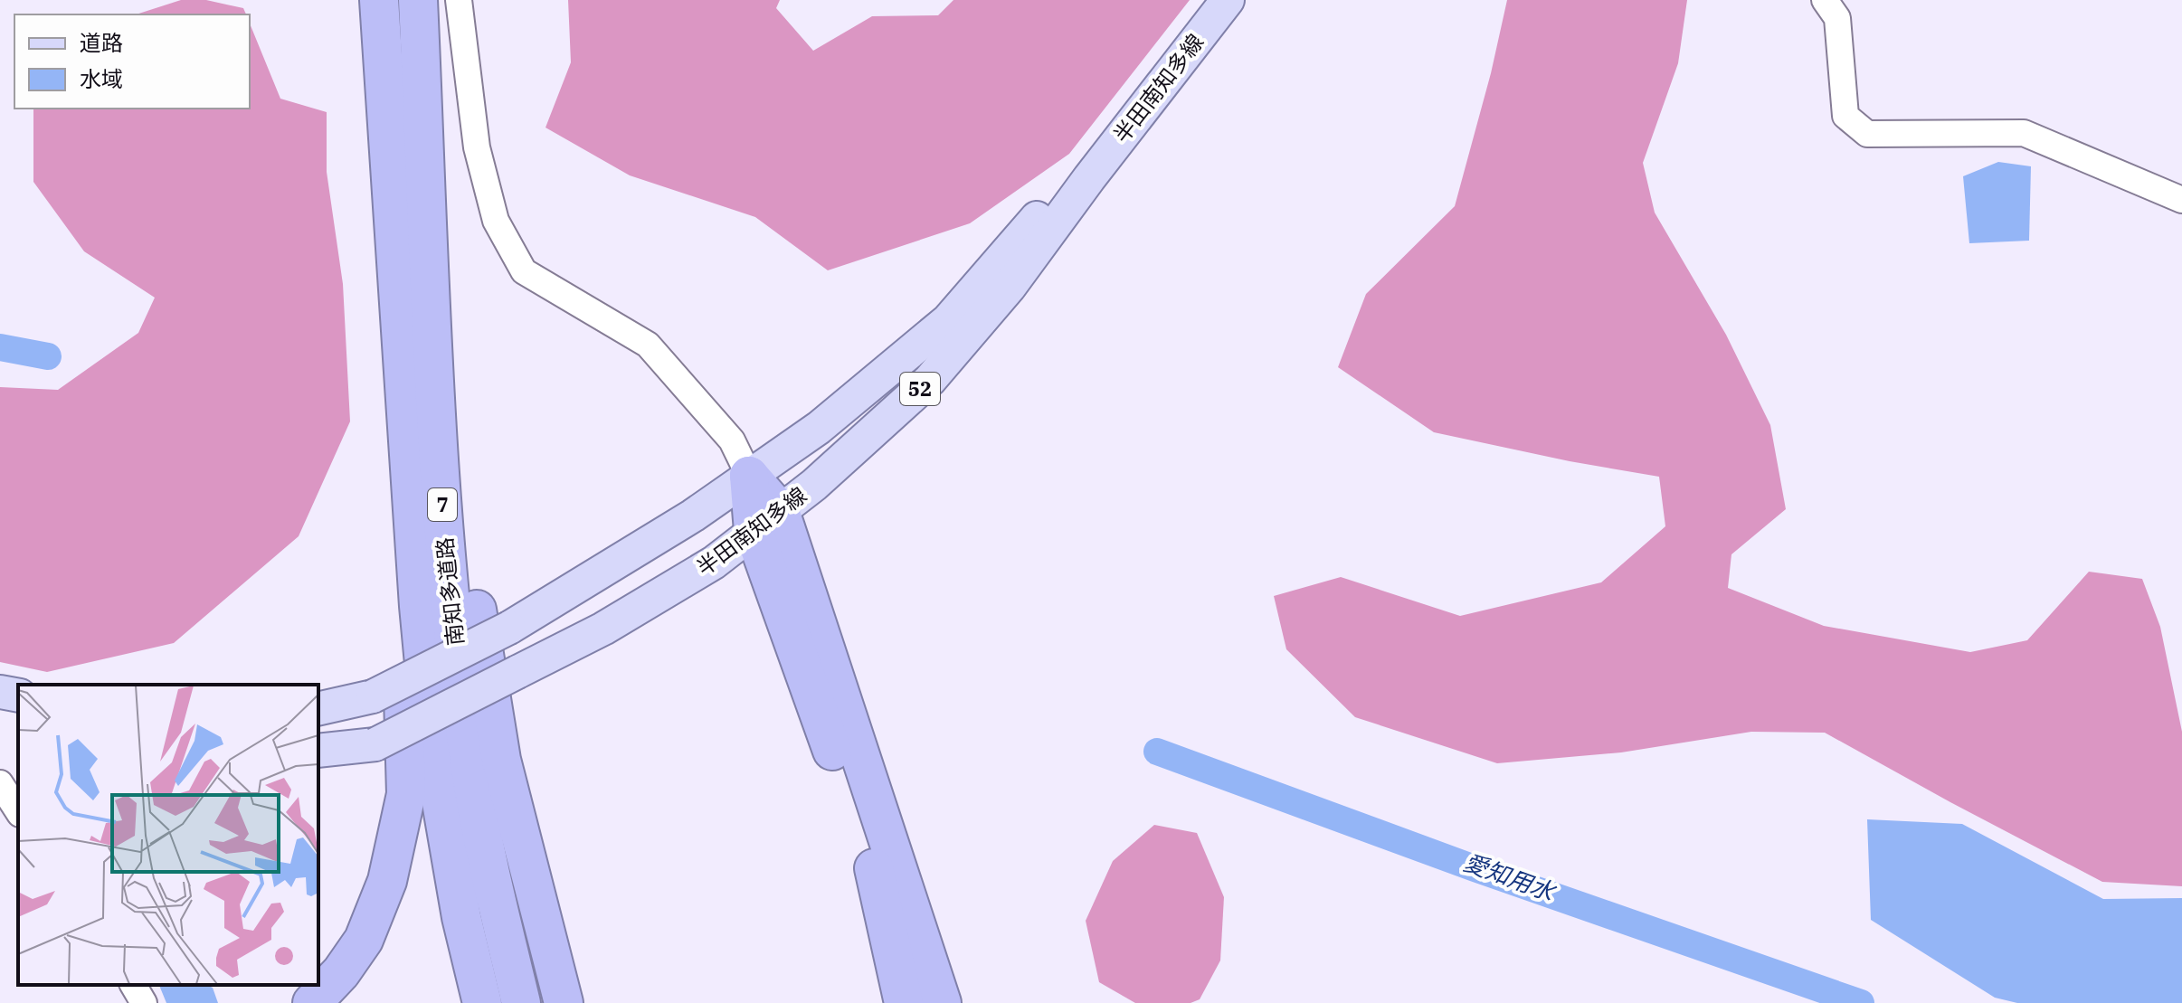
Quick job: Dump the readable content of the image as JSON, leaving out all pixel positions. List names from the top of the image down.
{
  "streets": {
    "highway": ["7", "南知多道路"],
    "main road": ["半田南知多線", "52"]
  },
  "water": ["愛知用水"],
  "legend": ["道路", "水域"]
}
